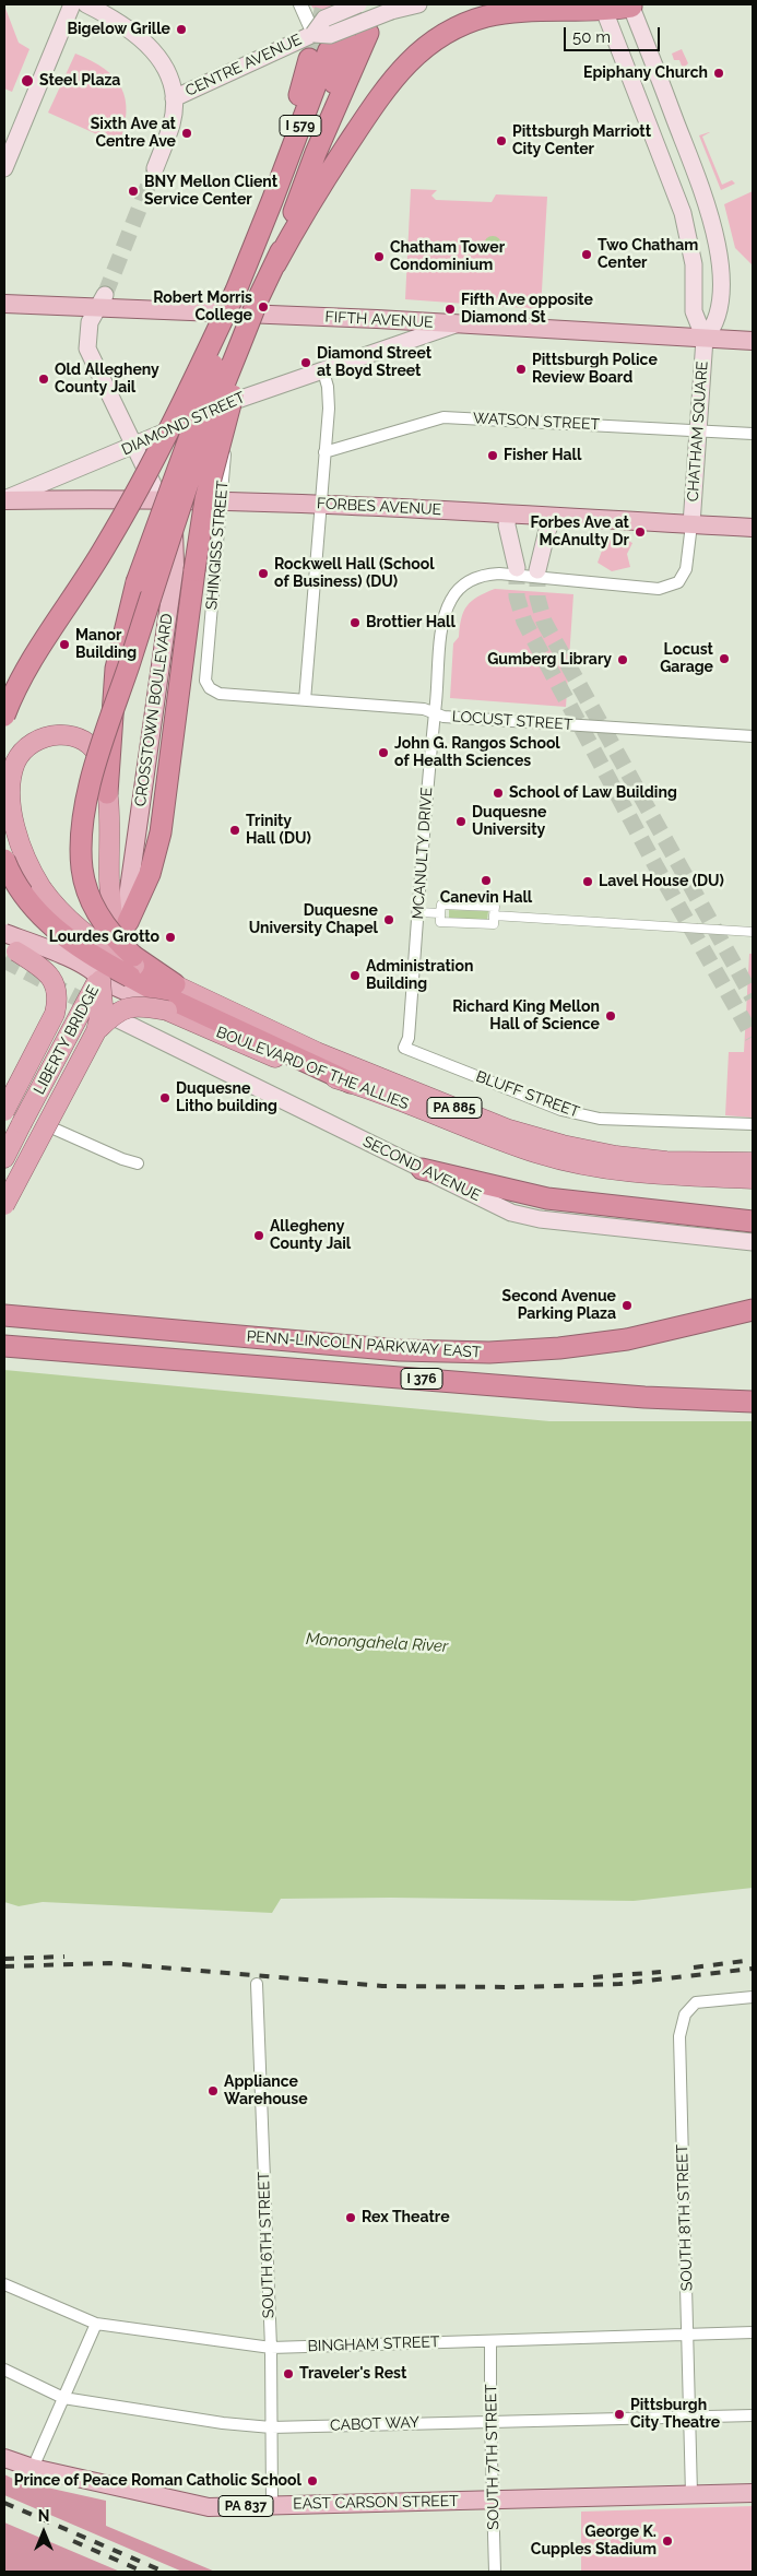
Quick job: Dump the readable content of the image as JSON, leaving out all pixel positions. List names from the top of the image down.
{
  "streets": {
    "highway": [
      "I 579",
      "LIBERTY BRIDGE",
      "BOULEVARD OF THE ALLIES",
      "PA 885",
      "PENN-LINCOLN PARKWAY EAST",
      "I 376"
    ],
    "main road": [
      "CENTRE AVENUE",
      "FIFTH AVENUE",
      "DIAMOND STREET",
      "CHATHAM SQUARE",
      "FORBES AVENUE",
      "CROSSTOWN BOULEVARD",
      "SECOND AVENUE",
      "EAST CARSON STREET",
      "PA 837"
    ],
    "street": [
      "WATSON STREET",
      "SHINGISS STREET",
      "LOCUST STREET",
      "MCANULTY DRIVE",
      "BLUFF STREET",
      "SOUTH 8TH STREET",
      "SOUTH 6TH STREET",
      "BINGHAM STREET",
      "CABOT WAY",
      "SOUTH 7TH STREET"
    ]
  },
  "crossings": [
    ["FIFTH AVENUE", "DIAMOND STREET"],
    ["FIFTH AVENUE", "CHATHAM SQUARE"],
    ["WATSON STREET", "CHATHAM SQUARE"],
    ["DIAMOND STREET", "FORBES AVENUE"],
    ["DIAMOND STREET", "SHINGISS STREET"],
    ["CHATHAM SQUARE", "FORBES AVENUE"],
    ["CHATHAM SQUARE", "MCANULTY DRIVE"],
    ["FORBES AVENUE", "SHINGISS STREET"],
    ["FORBES AVENUE", "CROSSTOWN BOULEVARD"],
    ["FORBES AVENUE", "MCANULTY DRIVE"],
    ["SHINGISS STREET", "LOCUST STREET"],
    ["CROSSTOWN BOULEVARD", "LIBERTY BRIDGE"],
    ["LOCUST STREET", "MCANULTY DRIVE"],
    ["MCANULTY DRIVE", "BLUFF STREET"],
    ["LIBERTY BRIDGE", "BOULEVARD OF THE ALLIES"],
    ["SOUTH 8TH STREET", "BINGHAM STREET"],
    ["SOUTH 8TH STREET", "CABOT WAY"],
    ["SOUTH 8TH STREET", "EAST CARSON STREET"],
    ["SOUTH 6TH STREET", "BINGHAM STREET"],
    ["SOUTH 6TH STREET", "CABOT WAY"],
    ["SOUTH 6TH STREET", "EAST CARSON STREET"],
    ["BINGHAM STREET", "SOUTH 7TH STREET"],
    ["CABOT WAY", "SOUTH 7TH STREET"],
    ["SOUTH 7TH STREET", "EAST CARSON STREET"]
  ],
  "water": ["Monongahela River"],
  "places": [
    "Bigelow Grille",
    "Epiphany Church",
    "Steel Plaza",
    "Sixth Ave at Centre Ave",
    "Pittsburgh Marriott City Center",
    "BNY Mellon Client Service Center",
    "Two Chatham Center",
    "Chatham Tower Condominium",
    "Robert Morris College",
    "Fifth Ave opposite Diamond St",
    "Diamond Street at Boyd Street",
    "Pittsburgh Police Review Board",
    "Old Allegheny County Jail",
    "Fisher Hall",
    "Forbes Ave at McAnulty Dr",
    "Rockwell Hall (School of Business) (DU)",
    "Brottier Hall",
    "Manor Building",
    "Locust Garage",
    "Gumberg Library",
    "John G. Rangos School of Health Sciences",
    "School of Law Building",
    "Duquesne University",
    "Trinity Hall (DU)",
    "Canevin Hall",
    "Lavel House (DU)",
    "Duquesne University Chapel",
    "Lourdes Grotto",
    "Administration Building",
    "Richard King Mellon Hall of Science",
    "Duquesne Litho building",
    "Allegheny County Jail",
    "Second Avenue Parking Plaza",
    "Appliance Warehouse",
    "Rex Theatre",
    "Traveler's Rest",
    "Pittsburgh City Theatre",
    "Prince of Peace Roman Catholic School",
    "George K. Cupples Stadium"
  ],
  "scale_bar": "50 m",
  "north": "top"
}
